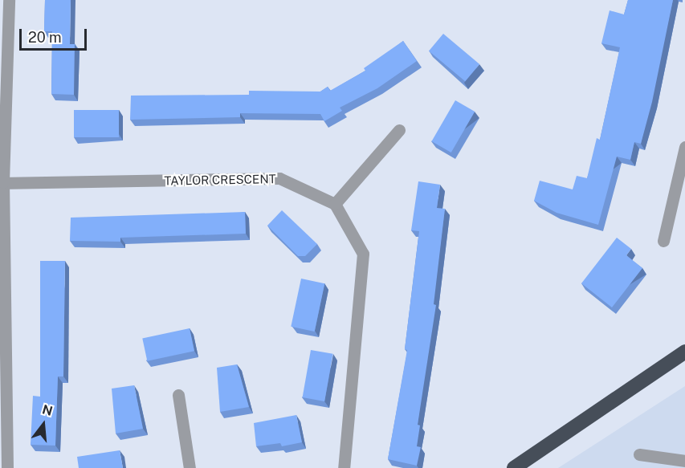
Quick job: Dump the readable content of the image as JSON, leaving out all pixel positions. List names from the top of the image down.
{
  "streets": {
    "street": ["TAYLOR CRESCENT"]
  },
  "scale_bar": "20 m",
  "north": "top"
}
